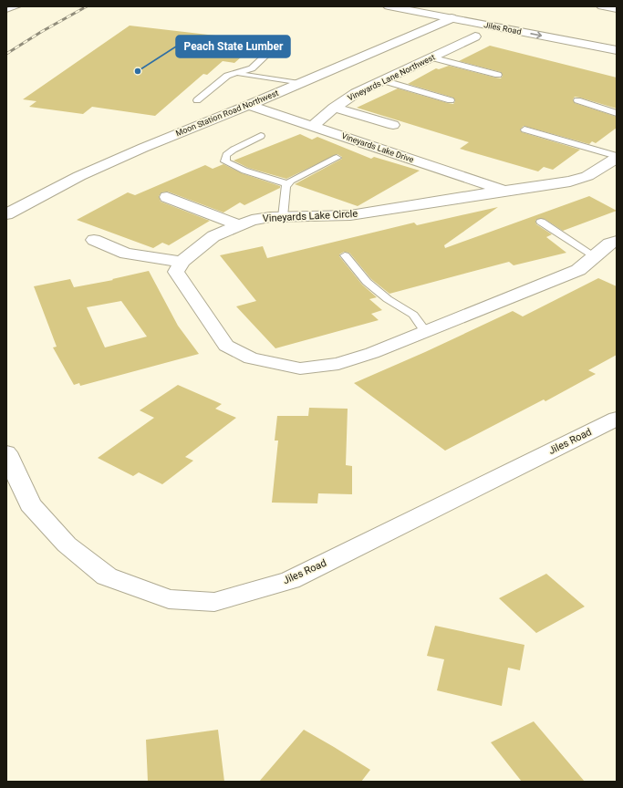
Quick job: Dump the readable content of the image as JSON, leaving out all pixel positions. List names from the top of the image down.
{
  "streets": {
    "street": [
      "Jiles Road",
      "Vineyards Lane Northwest",
      "Moon Station Road Northwest",
      "Vineyards Lake Drive",
      "Vineyards Lake Circle"
    ]
  },
  "crossings": [
    ["Jiles Road", "Moon Station Road Northwest"],
    ["Vineyards Lane Northwest", "Vineyards Lake Drive"],
    ["Moon Station Road Northwest", "Vineyards Lake Drive"],
    ["Vineyards Lake Drive", "Vineyards Lake Circle"]
  ],
  "places": ["Peach State Lumber"]
}
